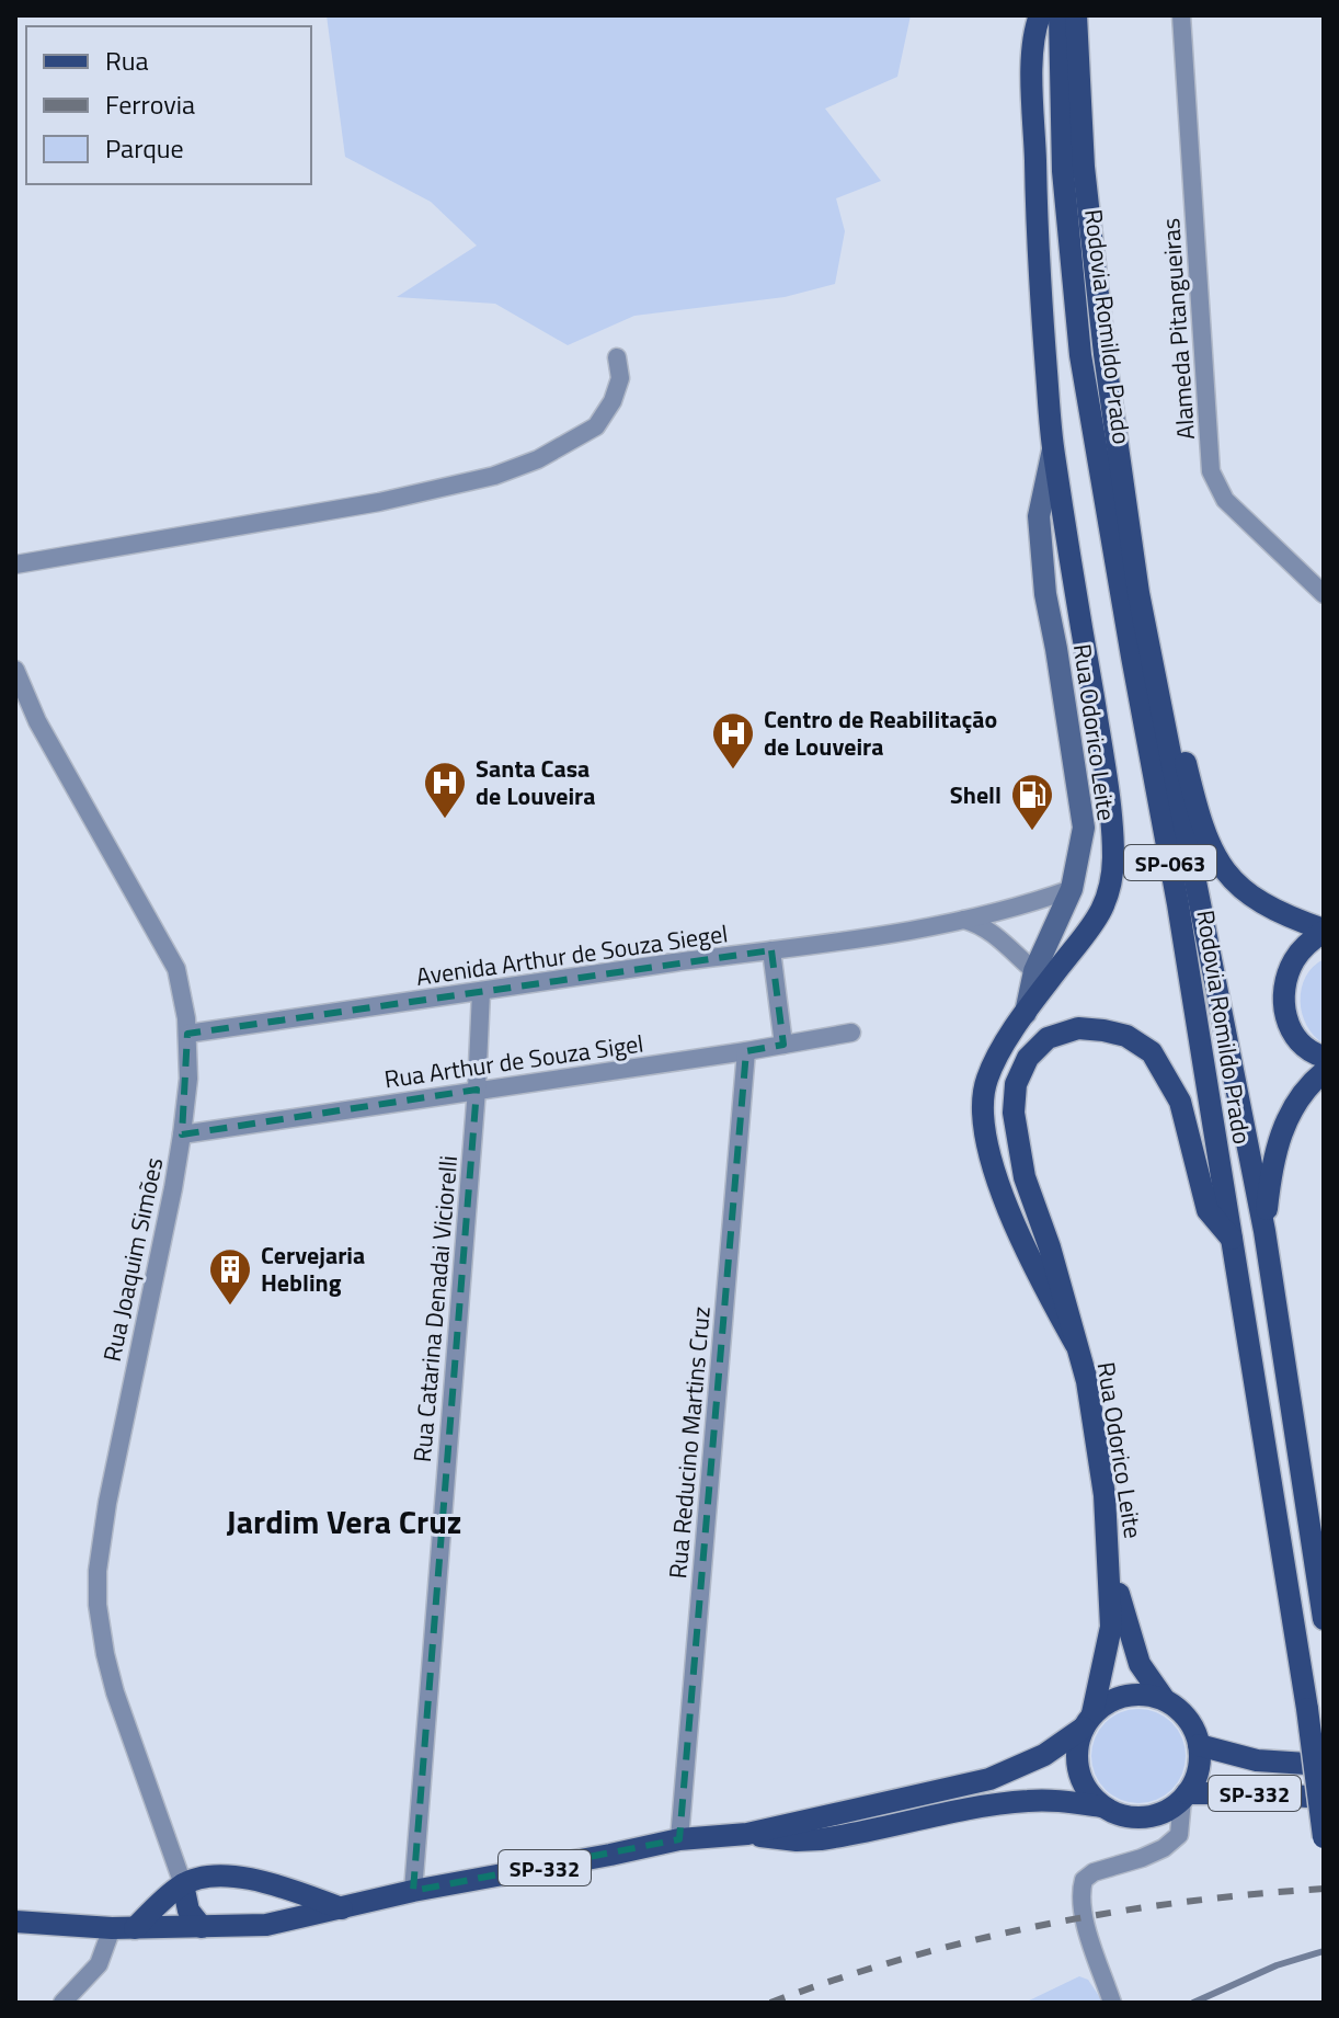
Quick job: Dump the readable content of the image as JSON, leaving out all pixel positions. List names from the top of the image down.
{
  "streets": {
    "main road": [
      "Rodovia Romildo Prado",
      "Rua Odorico Leite",
      "SP-063",
      "SP-332"
    ],
    "street": [
      "Alameda Pitangueiras",
      "Avenida Arthur de Souza Siegel",
      "Rua Arthur de Souza Sigel",
      "Rua Joaquim Simões",
      "Rua Catarina Denadai Viciorelli",
      "Rua Reducino Martins Cruz"
    ]
  },
  "crossings": [
    ["Rua Odorico Leite", "Avenida Arthur de Souza Siegel"],
    ["Rua Odorico Leite", "SP-332"],
    ["Avenida Arthur de Souza Siegel", "Rua Joaquim Simões"],
    ["Avenida Arthur de Souza Siegel", "Rua Catarina Denadai Viciorelli"],
    ["Rua Arthur de Souza Sigel", "Rua Joaquim Simões"],
    ["Rua Arthur de Souza Sigel", "Rua Catarina Denadai Viciorelli"],
    ["Rua Arthur de Souza Sigel", "Rua Reducino Martins Cruz"],
    ["Rua Catarina Denadai Viciorelli", "SP-332"],
    ["Rua Reducino Martins Cruz", "SP-332"]
  ],
  "districts": ["Jardim Vera Cruz"],
  "places": {
    "hospital": ["Centro de Reabilitação de Louveira", "Santa Casa de Louveira"],
    "fuel station": ["Shell"],
    "building": ["Cervejaria Hebling"]
  },
  "legend": ["Rua", "Ferrovia", "Parque"]
}
